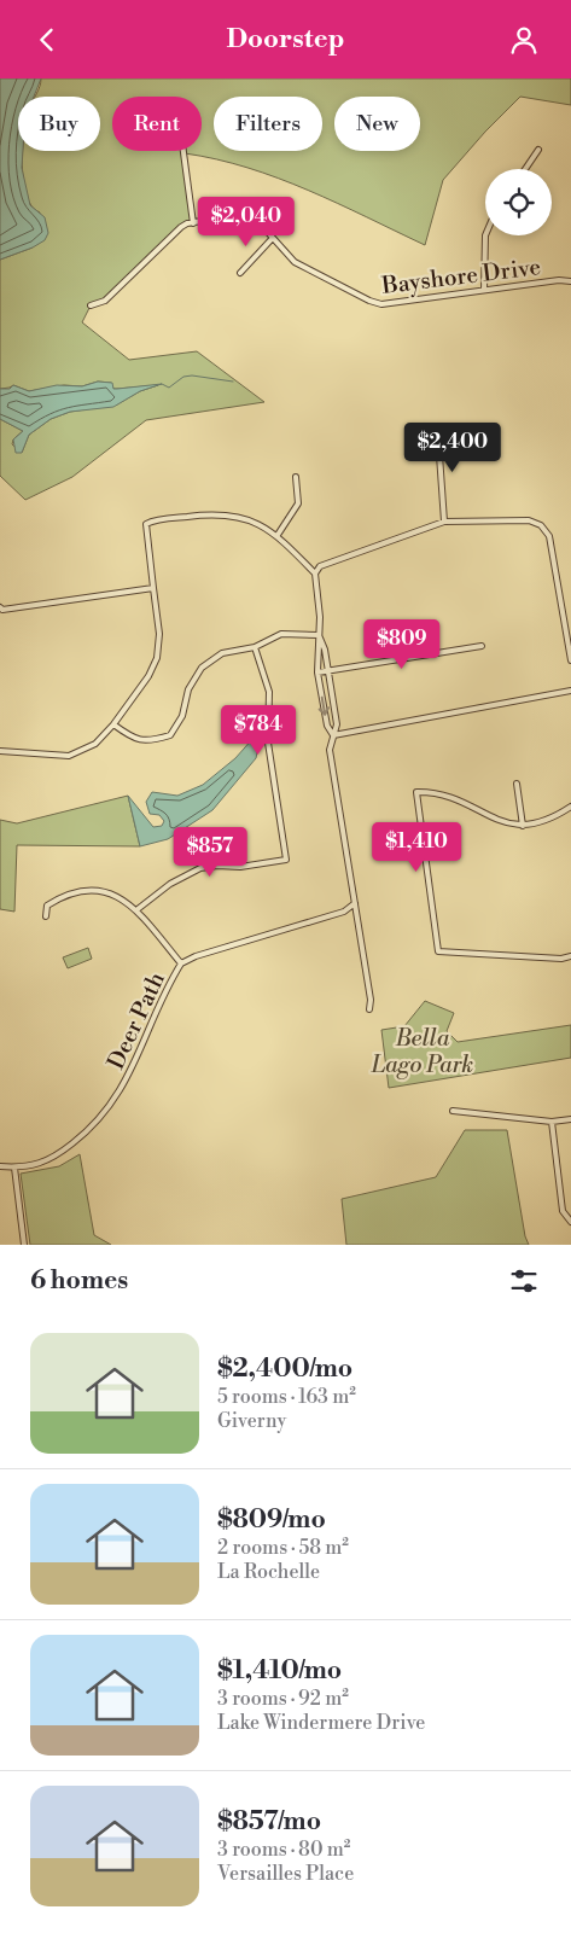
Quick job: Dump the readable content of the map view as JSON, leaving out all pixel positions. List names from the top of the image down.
{
  "streets": {
    "street": ["Bayshore Drive", "Deer Path"]
  },
  "parks": ["Bella Lago Park"],
  "page": {
    "header": "Doorstep",
    "chip": [
      "Buy",
      "Rent",
      "Filters",
      "New"
    ],
    "price": [
      "$2,040",
      "$2,400",
      "$809",
      "$784",
      "$1,410",
      "$857"
    ],
    "heading": "6 homes",
    "list": [
      {
        "name": "$2,400/mo",
        "note": "5 rooms · 163 m² · Giverny"
      },
      {
        "name": "$809/mo",
        "note": "2 rooms · 58 m² · La Rochelle"
      },
      {
        "name": "$1,410/mo",
        "note": "3 rooms · 92 m² · Lake Windermere Drive"
      },
      {
        "name": "$857/mo",
        "note": "3 rooms · 80 m² · Versailles Place"
      }
    ]
  }
}
